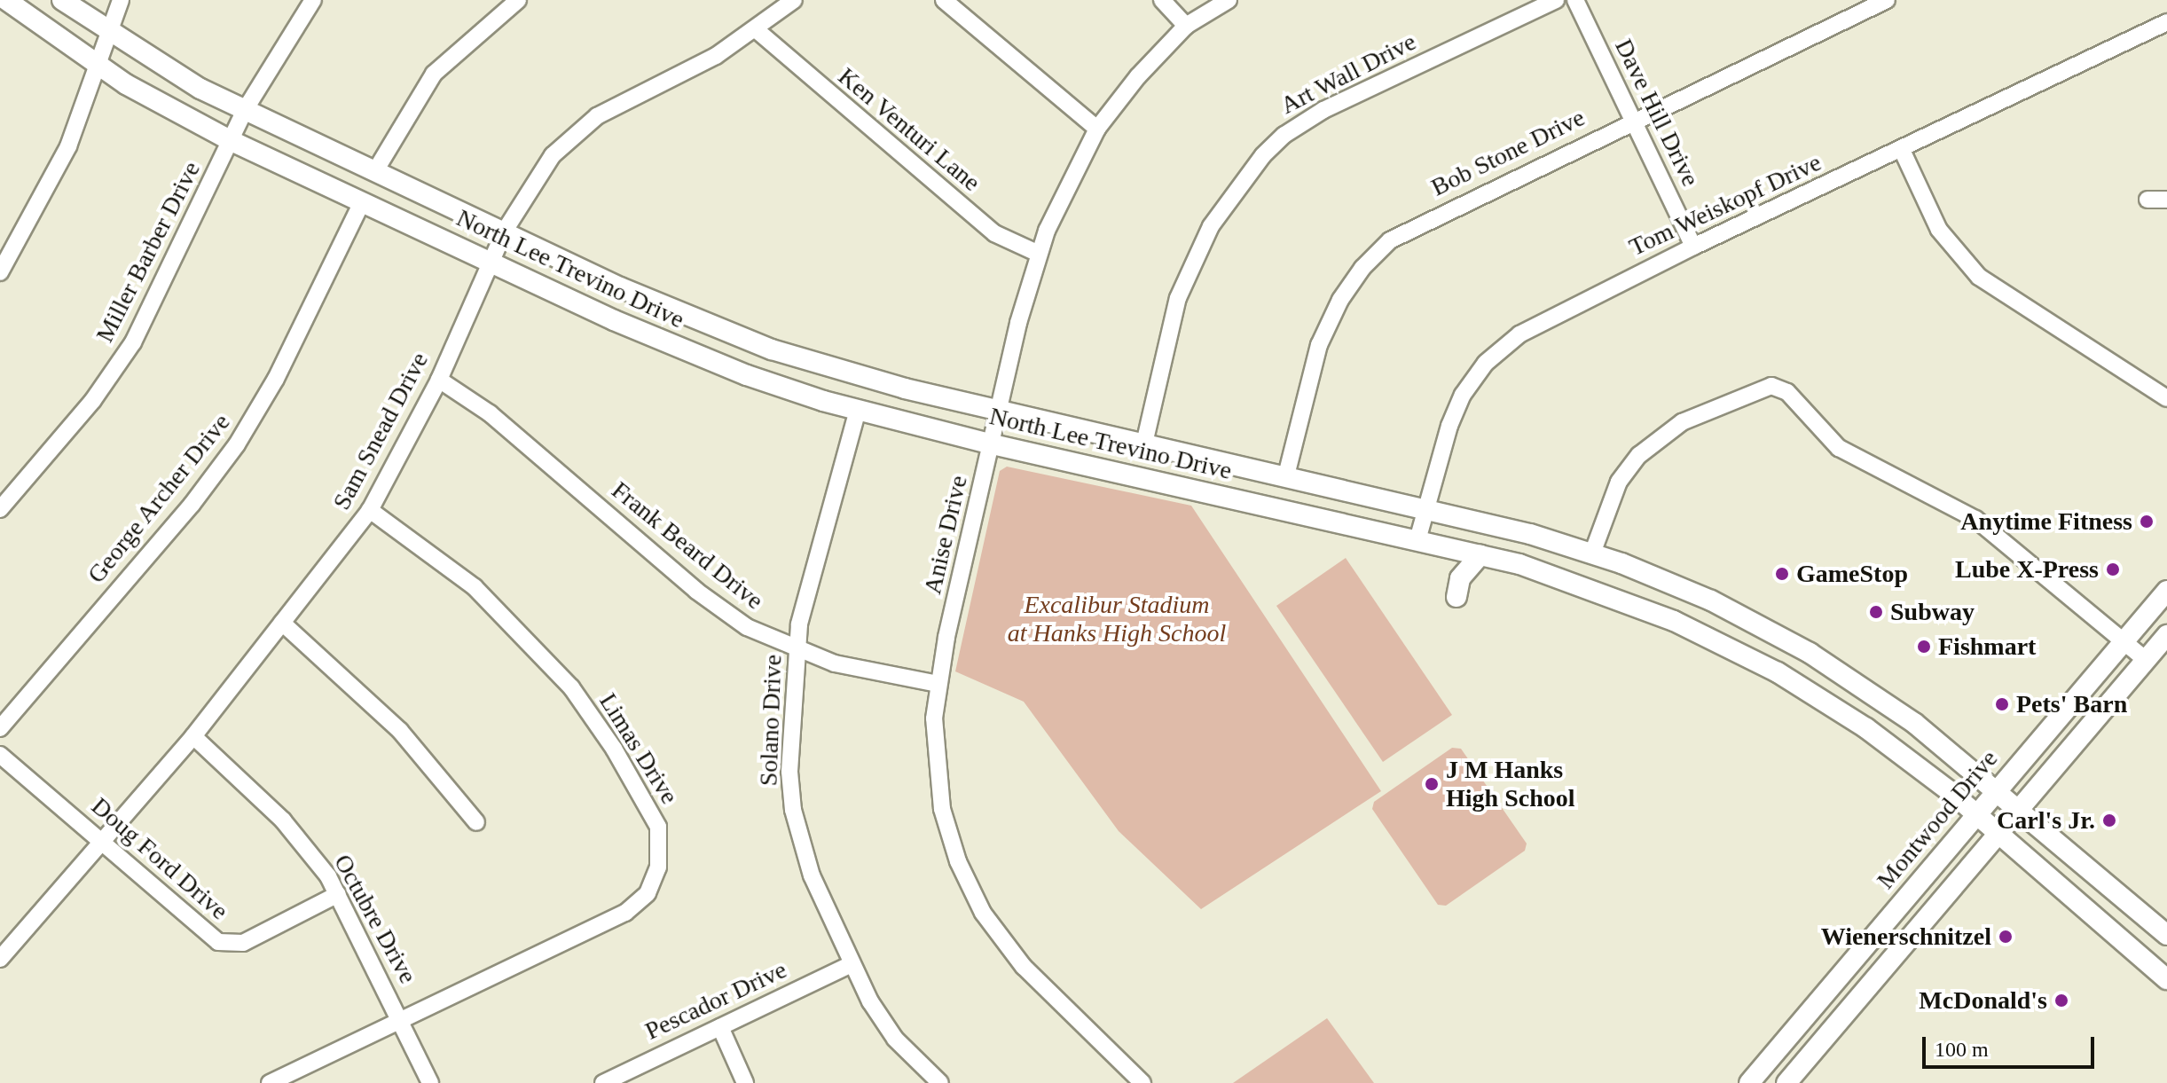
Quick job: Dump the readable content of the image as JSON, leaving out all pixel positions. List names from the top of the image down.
{
  "streets": {
    "main road": ["North Lee Trevino Drive", "Montwood Drive"],
    "street": [
      "Art Wall Drive",
      "Dave Hill Drive",
      "Ken Venturi Lane",
      "Bob Stone Drive",
      "Tom Weiskopf Drive",
      "Miller Barber Drive",
      "Sam Snead Drive",
      "George Archer Drive",
      "Anise Drive",
      "Frank Beard Drive",
      "Solano Drive",
      "Limas Drive",
      "Doug Ford Drive",
      "Octubre Drive",
      "Pescador Drive"
    ]
  },
  "crossings": [
    ["Art Wall Drive", "North Lee Trevino Drive"],
    ["Dave Hill Drive", "Bob Stone Drive"],
    ["Dave Hill Drive", "Tom Weiskopf Drive"],
    ["Ken Venturi Lane", "Sam Snead Drive"],
    ["Ken Venturi Lane", "Anise Drive"],
    ["Bob Stone Drive", "North Lee Trevino Drive"],
    ["Tom Weiskopf Drive", "North Lee Trevino Drive"],
    ["Miller Barber Drive", "North Lee Trevino Drive"],
    ["North Lee Trevino Drive", "Sam Snead Drive"],
    ["North Lee Trevino Drive", "George Archer Drive"],
    ["North Lee Trevino Drive", "Anise Drive"],
    ["North Lee Trevino Drive", "Solano Drive"],
    ["North Lee Trevino Drive", "Montwood Drive"],
    ["Sam Snead Drive", "Frank Beard Drive"],
    ["Sam Snead Drive", "Limas Drive"],
    ["Sam Snead Drive", "Doug Ford Drive"],
    ["Sam Snead Drive", "Octubre Drive"],
    ["Anise Drive", "Frank Beard Drive"],
    ["Frank Beard Drive", "Solano Drive"],
    ["Solano Drive", "Pescador Drive"],
    ["Limas Drive", "Octubre Drive"],
    ["Doug Ford Drive", "Octubre Drive"]
  ],
  "parks": ["Excalibur Stadium at Hanks High School"],
  "places": [
    "Anytime Fitness",
    "Lube X-Press",
    "GameStop",
    "Subway",
    "Fishmart",
    "Pets' Barn",
    "J M Hanks High School",
    "Carl's Jr.",
    "Wienerschnitzel",
    "McDonald's"
  ],
  "scale_bar": "100 m"
}
